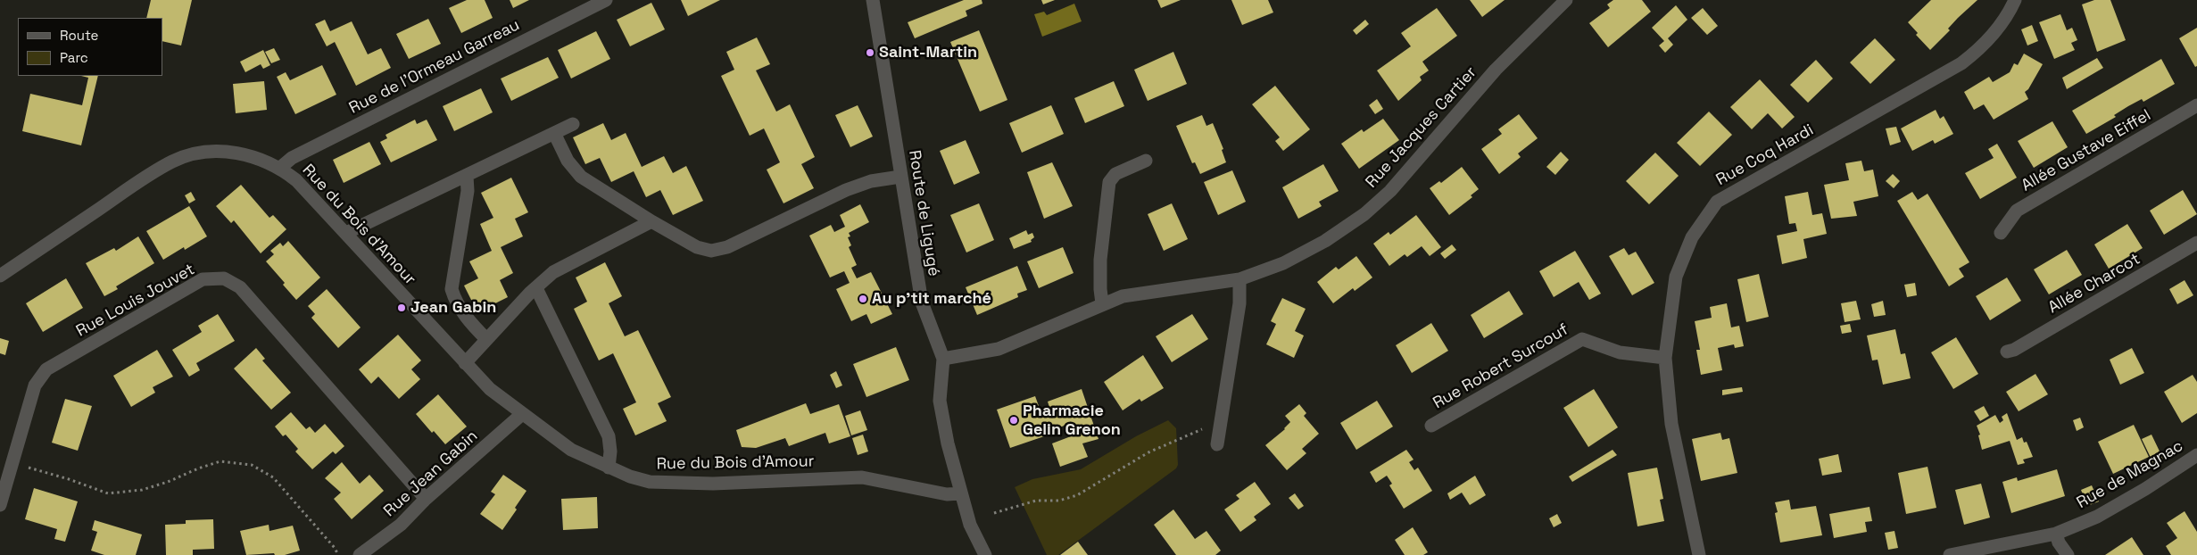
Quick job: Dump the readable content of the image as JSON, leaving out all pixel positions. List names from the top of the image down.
{
  "streets": {
    "street": [
      "Rue de l'Ormeau Garreau",
      "Rue Jacques Cartier",
      "Allée Gustave Eiffel",
      "Rue Coq Hardi",
      "Route de Ligugé",
      "Rue du Bois d'Amour",
      "Allée Charcot",
      "Rue Louis Jouvet",
      "Rue Robert Surcouf",
      "Rue Jean Gabin",
      "Rue de Magnac"
    ]
  },
  "crossings": [
    ["Rue de l'Ormeau Garreau", "Rue du Bois d'Amour"],
    ["Rue Jacques Cartier", "Route de Ligugé"],
    ["Rue Coq Hardi", "Rue Robert Surcouf"],
    ["Route de Ligugé", "Rue du Bois d'Amour"],
    ["Rue du Bois d'Amour", "Rue Jean Gabin"],
    ["Rue Louis Jouvet", "Rue Jean Gabin"]
  ],
  "places": [
    "Saint-Martin",
    "Au p'tit marché",
    "Jean Gabin",
    "Pharmacie Gelin Grenon"
  ],
  "legend": ["Route", "Parc"]
}
